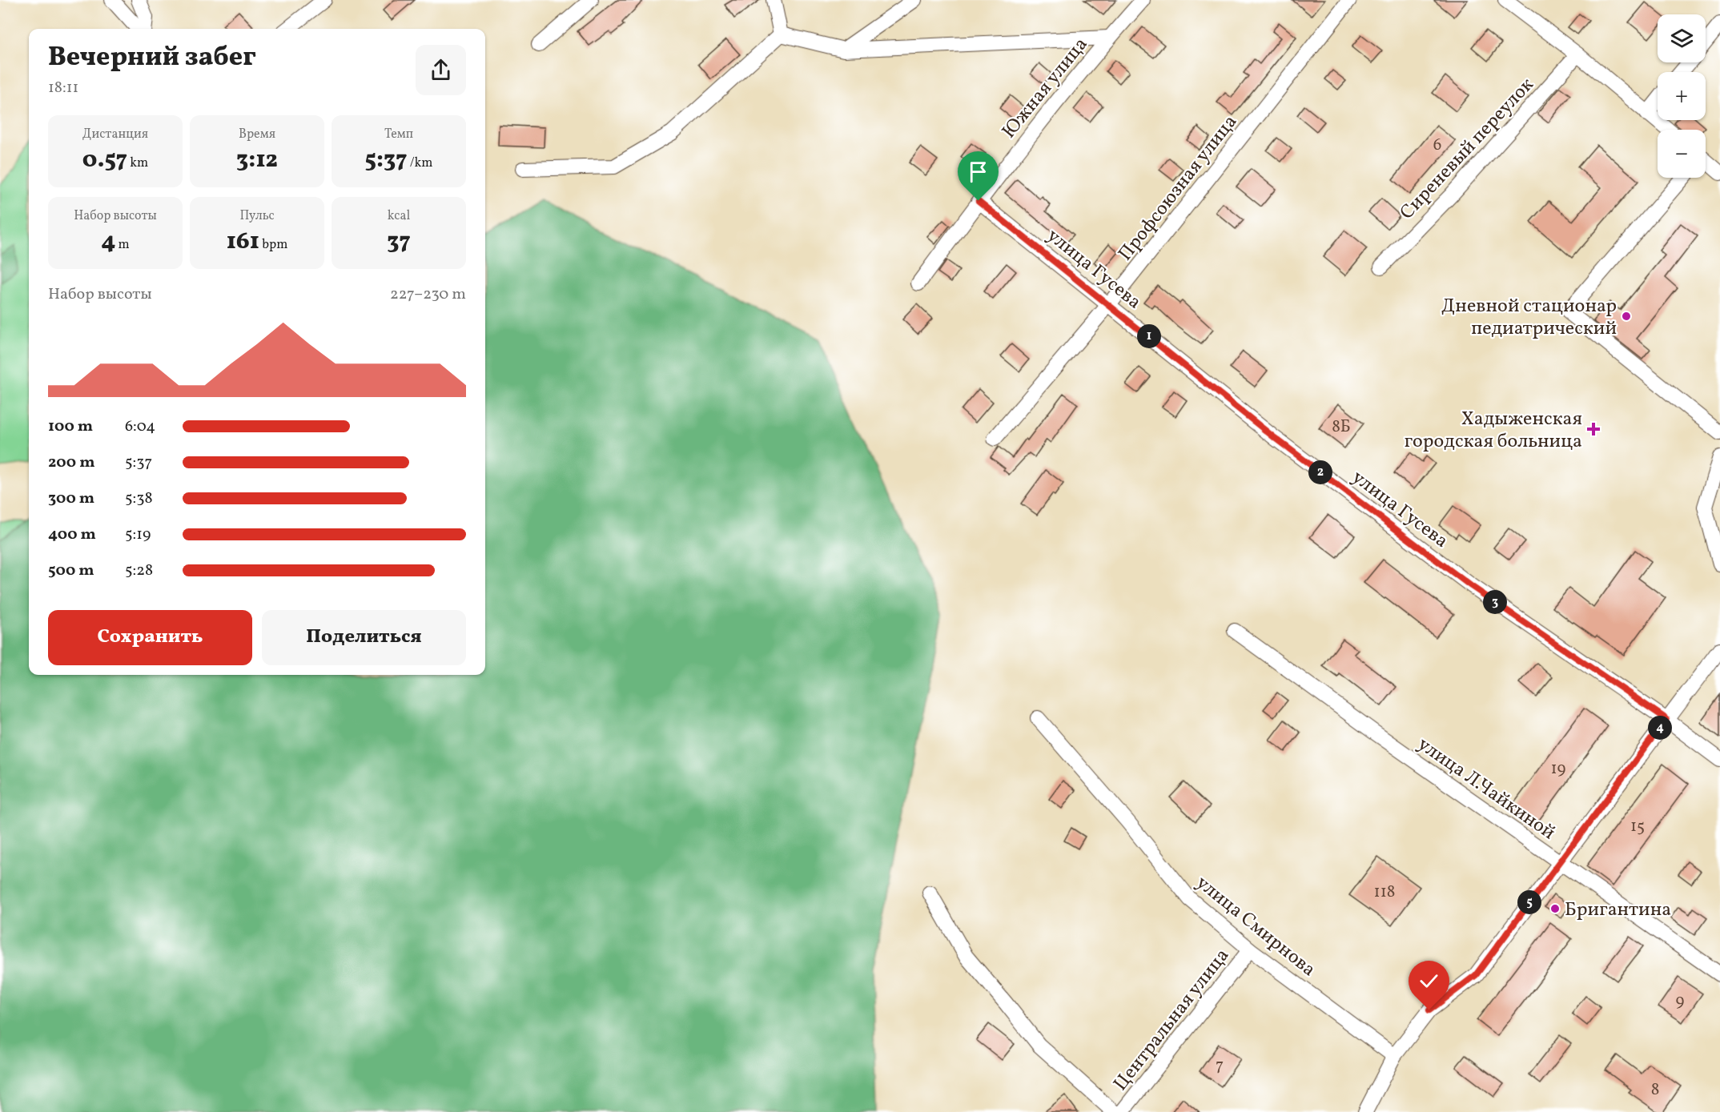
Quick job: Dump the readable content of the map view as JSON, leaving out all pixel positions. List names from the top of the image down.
{
  "streets": {
    "street": [
      "Южная улица",
      "Сиреневый переулок",
      "Профсоюзная улица",
      "улица Гусева",
      "улица Л.Чайкиной",
      "улица Смирнова",
      "Центральная улица"
    ]
  },
  "crossings": [
    ["Южная улица", "улица Гусева"],
    ["Профсоюзная улица", "улица Гусева"],
    ["улица Смирнова", "Центральная улица"]
  ],
  "places": {
    "other": ["Дневной стационар педиатрический", "Бригантина"],
    "health": ["Хадыженская городская больница"]
  },
  "house_numbers": [
    "6",
    "8Б",
    "19",
    "15",
    "118",
    "9",
    "7",
    "8"
  ],
  "page": {
    "map_buttons": ["+", "−"],
    "heading": ["Вечерний забег", "18:11"],
    "stats": [
      ["Дистанция", "0.57 km"],
      ["Время", "3:12"],
      ["Темп", "5:37 /km"],
      ["Набор высоты", "4 m"],
      ["Пульс", "161 bpm"],
      ["kcal", "37"]
    ],
    "chart": ["Набор высоты", "227–230 m"],
    "pins": [
      "1",
      "2",
      "3",
      "4",
      "5"
    ],
    "list": [
      {
        "name": "100 m",
        "note": "6:04"
      },
      {
        "name": "200 m",
        "note": "5:37"
      },
      {
        "name": "300 m",
        "note": "5:38"
      },
      {
        "name": "400 m",
        "note": "5:19"
      },
      {
        "name": "500 m",
        "note": "5:28"
      }
    ],
    "buttons": ["Сохранить", "Поделиться"]
  }
}
